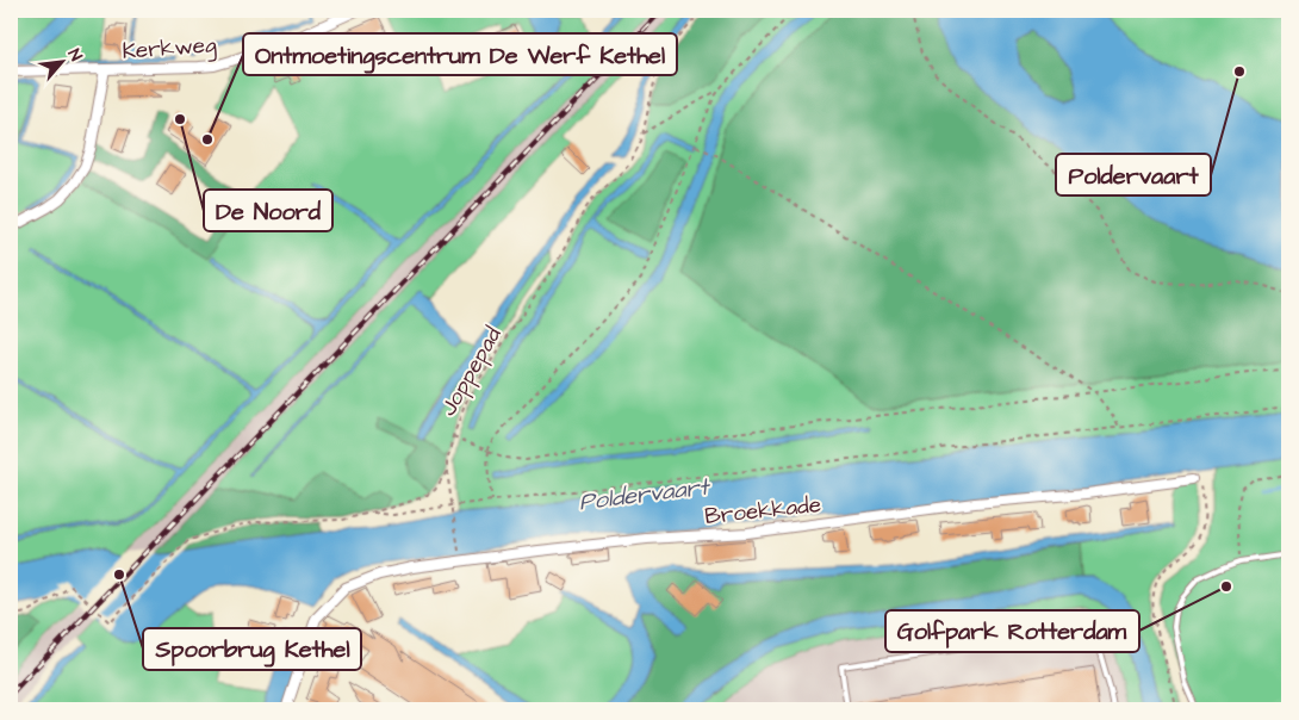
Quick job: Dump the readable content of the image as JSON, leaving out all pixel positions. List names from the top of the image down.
{
  "streets": {
    "street": ["Kerkweg", "Broekkade"],
    "path": ["Joppepad"]
  },
  "water": ["Poldervaart"],
  "places": [
    "Poldervaart",
    "De Noord",
    "Ontmoetingscentrum De Werf Kethel",
    "Spoorbrug Kethel",
    "Golfpark Rotterdam"
  ],
  "north": "top right"
}
